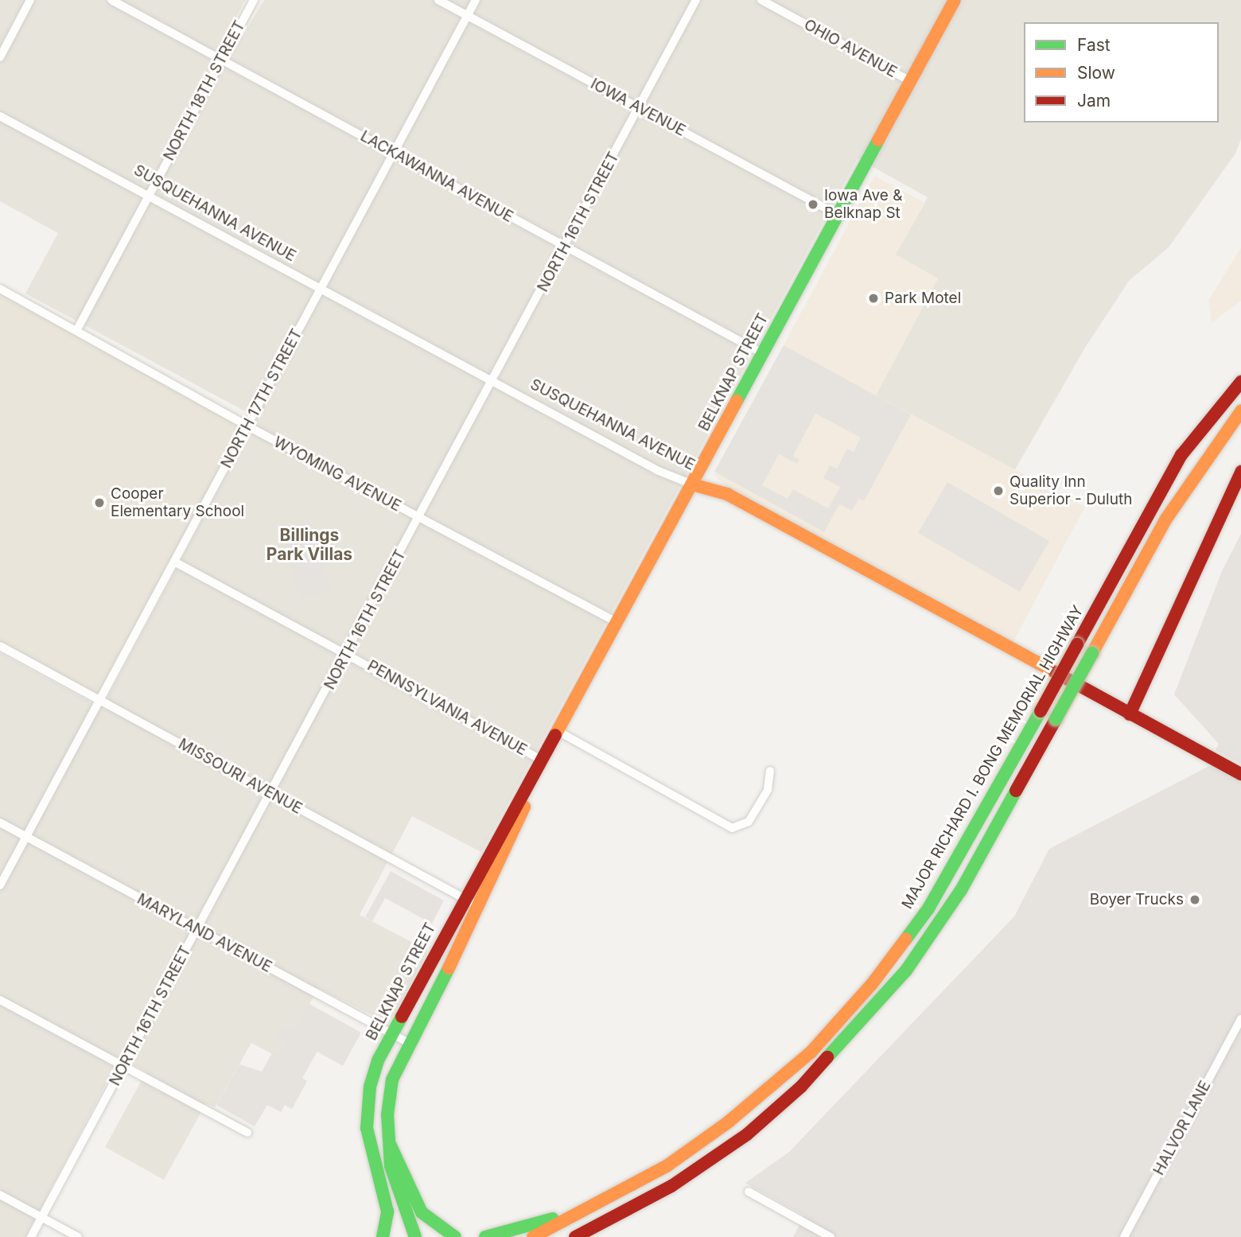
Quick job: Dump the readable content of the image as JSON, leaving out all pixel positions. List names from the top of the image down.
{
  "streets": {
    "main road": ["SUSQUEHANNA AVENUE", "BELKNAP STREET", "MAJOR RICHARD I. BONG MEMORIAL HIGHWAY"],
    "street": [
      "OHIO AVENUE",
      "NORTH 18TH STREET",
      "IOWA AVENUE",
      "LACKAWANNA AVENUE",
      "NORTH 16TH STREET",
      "NORTH 17TH STREET",
      "WYOMING AVENUE",
      "PENNSYLVANIA AVENUE",
      "MISSOURI AVENUE",
      "MARYLAND AVENUE",
      "HALVOR LANE"
    ]
  },
  "crossings": [
    ["OHIO AVENUE", "BELKNAP STREET"],
    ["NORTH 18TH STREET", "LACKAWANNA AVENUE"],
    ["NORTH 18TH STREET", "SUSQUEHANNA AVENUE"],
    ["NORTH 18TH STREET", "WYOMING AVENUE"],
    ["IOWA AVENUE", "NORTH 16TH STREET"],
    ["IOWA AVENUE", "BELKNAP STREET"],
    ["IOWA AVENUE", "NORTH 17TH STREET"],
    ["LACKAWANNA AVENUE", "NORTH 16TH STREET"],
    ["LACKAWANNA AVENUE", "BELKNAP STREET"],
    ["LACKAWANNA AVENUE", "NORTH 17TH STREET"],
    ["SUSQUEHANNA AVENUE", "NORTH 16TH STREET"],
    ["SUSQUEHANNA AVENUE", "BELKNAP STREET"],
    ["SUSQUEHANNA AVENUE", "NORTH 17TH STREET"],
    ["NORTH 16TH STREET", "WYOMING AVENUE"],
    ["NORTH 16TH STREET", "PENNSYLVANIA AVENUE"],
    ["NORTH 16TH STREET", "MISSOURI AVENUE"],
    ["NORTH 16TH STREET", "MARYLAND AVENUE"],
    ["BELKNAP STREET", "WYOMING AVENUE"],
    ["BELKNAP STREET", "PENNSYLVANIA AVENUE"],
    ["BELKNAP STREET", "MISSOURI AVENUE"],
    ["BELKNAP STREET", "MARYLAND AVENUE"],
    ["NORTH 17TH STREET", "WYOMING AVENUE"],
    ["NORTH 17TH STREET", "PENNSYLVANIA AVENUE"],
    ["NORTH 17TH STREET", "MISSOURI AVENUE"],
    ["NORTH 17TH STREET", "MARYLAND AVENUE"]
  ],
  "districts": ["Billings Park Villas"],
  "places": [
    "Iowa Ave & Belknap St",
    "Park Motel",
    "Quality Inn Superior - Duluth",
    "Cooper Elementary School",
    "Boyer Trucks"
  ],
  "legend": ["Fast", "Slow", "Jam"]
}
